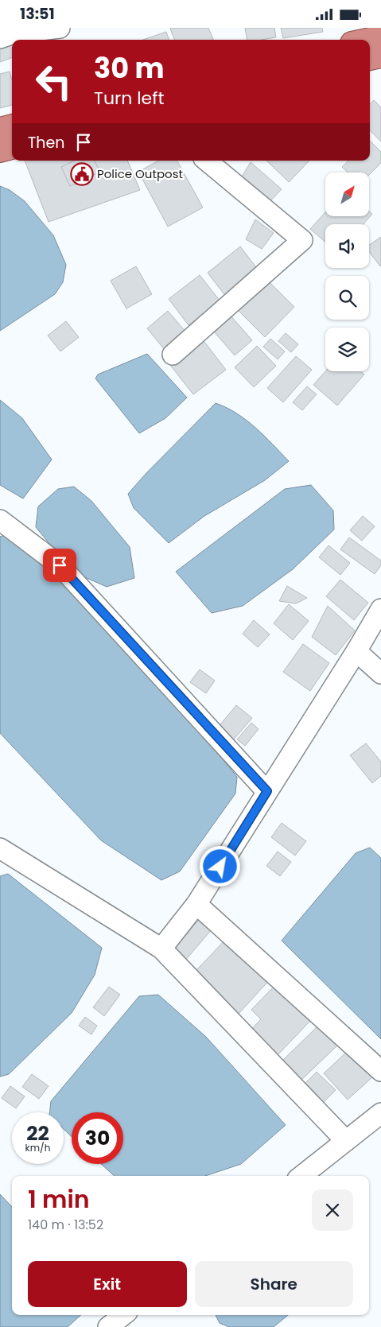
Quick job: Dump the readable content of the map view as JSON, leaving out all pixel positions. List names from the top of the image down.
{
  "places": {
    "public building": ["Police Outpost"]
  },
  "north": "top right",
  "page": {
    "status": "13:51",
    "turn": ["30 m", "Turn left"],
    "then": "Then",
    "speed": "22 km/h",
    "limit": "30",
    "heading": ["1 min", "140 m · 13:52"],
    "buttons": ["Exit", "Share"]
  }
}
